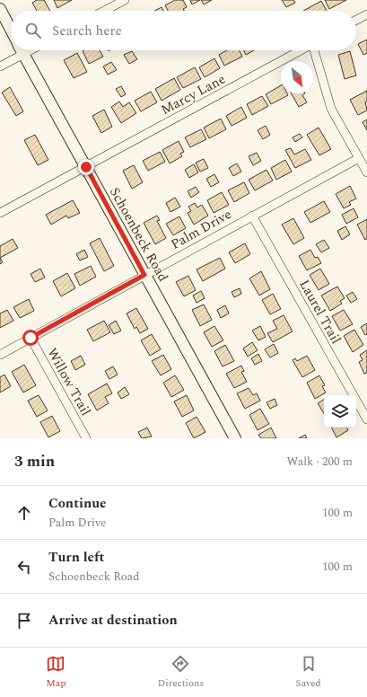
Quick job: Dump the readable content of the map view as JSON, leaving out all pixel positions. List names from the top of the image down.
{
  "streets": {
    "main road": ["Schoenbeck Road"],
    "street": [
      "Marcy Lane",
      "Palm Drive",
      "Laurel Trail",
      "Willow Trail"
    ]
  },
  "crossings": [
    ["Marcy Lane", "Schoenbeck Road"],
    ["Palm Drive", "Schoenbeck Road"],
    ["Palm Drive", "Laurel Trail"],
    ["Palm Drive", "Willow Trail"]
  ],
  "north": "bottom right",
  "page": {
    "search": "Search here",
    "heading": ["3 min", "Walk · 200 m"],
    "list": [
      ["Continue", "Palm Drive", "100 m"],
      ["Turn left", "Schoenbeck Road", "100 m"],
      "Arrive at destination"
    ],
    "nav": ["Map", "Directions", "Saved"]
  }
}
